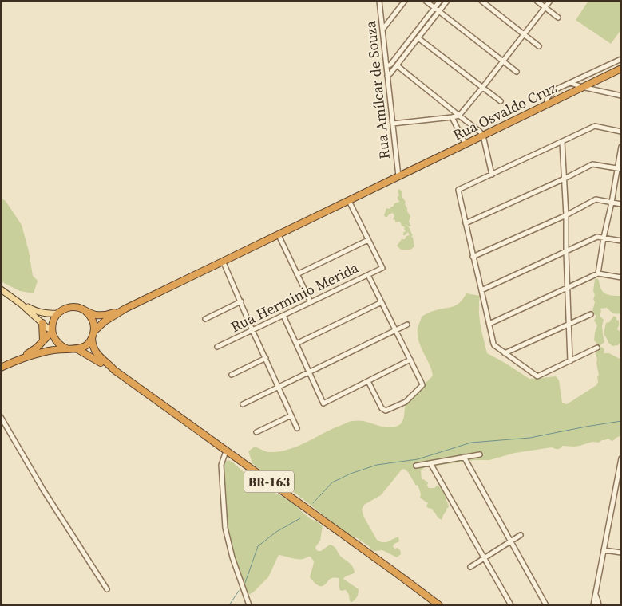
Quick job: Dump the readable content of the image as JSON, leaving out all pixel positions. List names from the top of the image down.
{
  "streets": {
    "highway": ["Rua Osvaldo Cruz", "BR-163"],
    "street": ["Rua Amílcar de Souza", "Rua Herminio Merida"]
  },
  "crossings": [
    ["Rua Amílcar de Souza", "Rua Osvaldo Cruz"]
  ]
}
